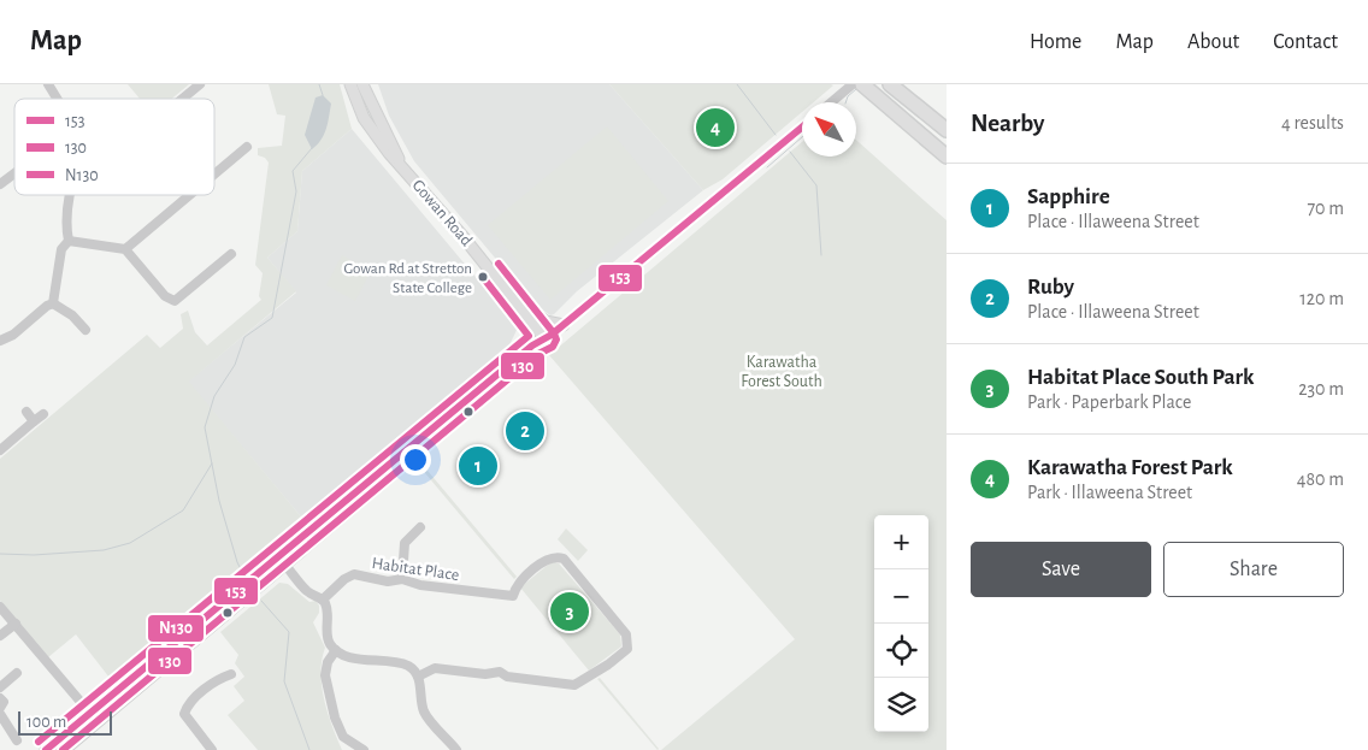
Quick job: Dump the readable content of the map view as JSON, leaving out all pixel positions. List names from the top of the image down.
{
  "streets": {
    "main road": ["Gowan Road"],
    "street": ["Habitat Place"]
  },
  "parks": ["Karawatha Forest South"],
  "places": ["Gowan Rd at Stretton State College"],
  "lines": ["transit line 153", "transit line 130", "transit line N130"],
  "legend": ["153", "130", "N130"],
  "scale_bar": "100 m",
  "north": "top left",
  "page": {
    "header": "Map",
    "nav": [
      "Home",
      "Map",
      "About",
      "Contact"
    ],
    "heading": ["Nearby", "4 results"],
    "pins": [
      "4",
      "2",
      "1",
      "3"
    ],
    "list": [
      {
        "mark": "1",
        "name": "Sapphire",
        "note": "Place · Illaweena Street",
        "value": "70 m"
      },
      {
        "mark": "2",
        "name": "Ruby",
        "note": "Place · Illaweena Street",
        "value": "120 m"
      },
      {
        "mark": "3",
        "name": "Habitat Place South Park",
        "note": "Park · Paperbark Place",
        "value": "230 m"
      },
      {
        "mark": "4",
        "name": "Karawatha Forest Park",
        "note": "Park · Illaweena Street",
        "value": "480 m"
      }
    ],
    "map_buttons": ["+", "−"],
    "buttons": ["Save", "Share"],
    "scale": "100 m"
  }
}
